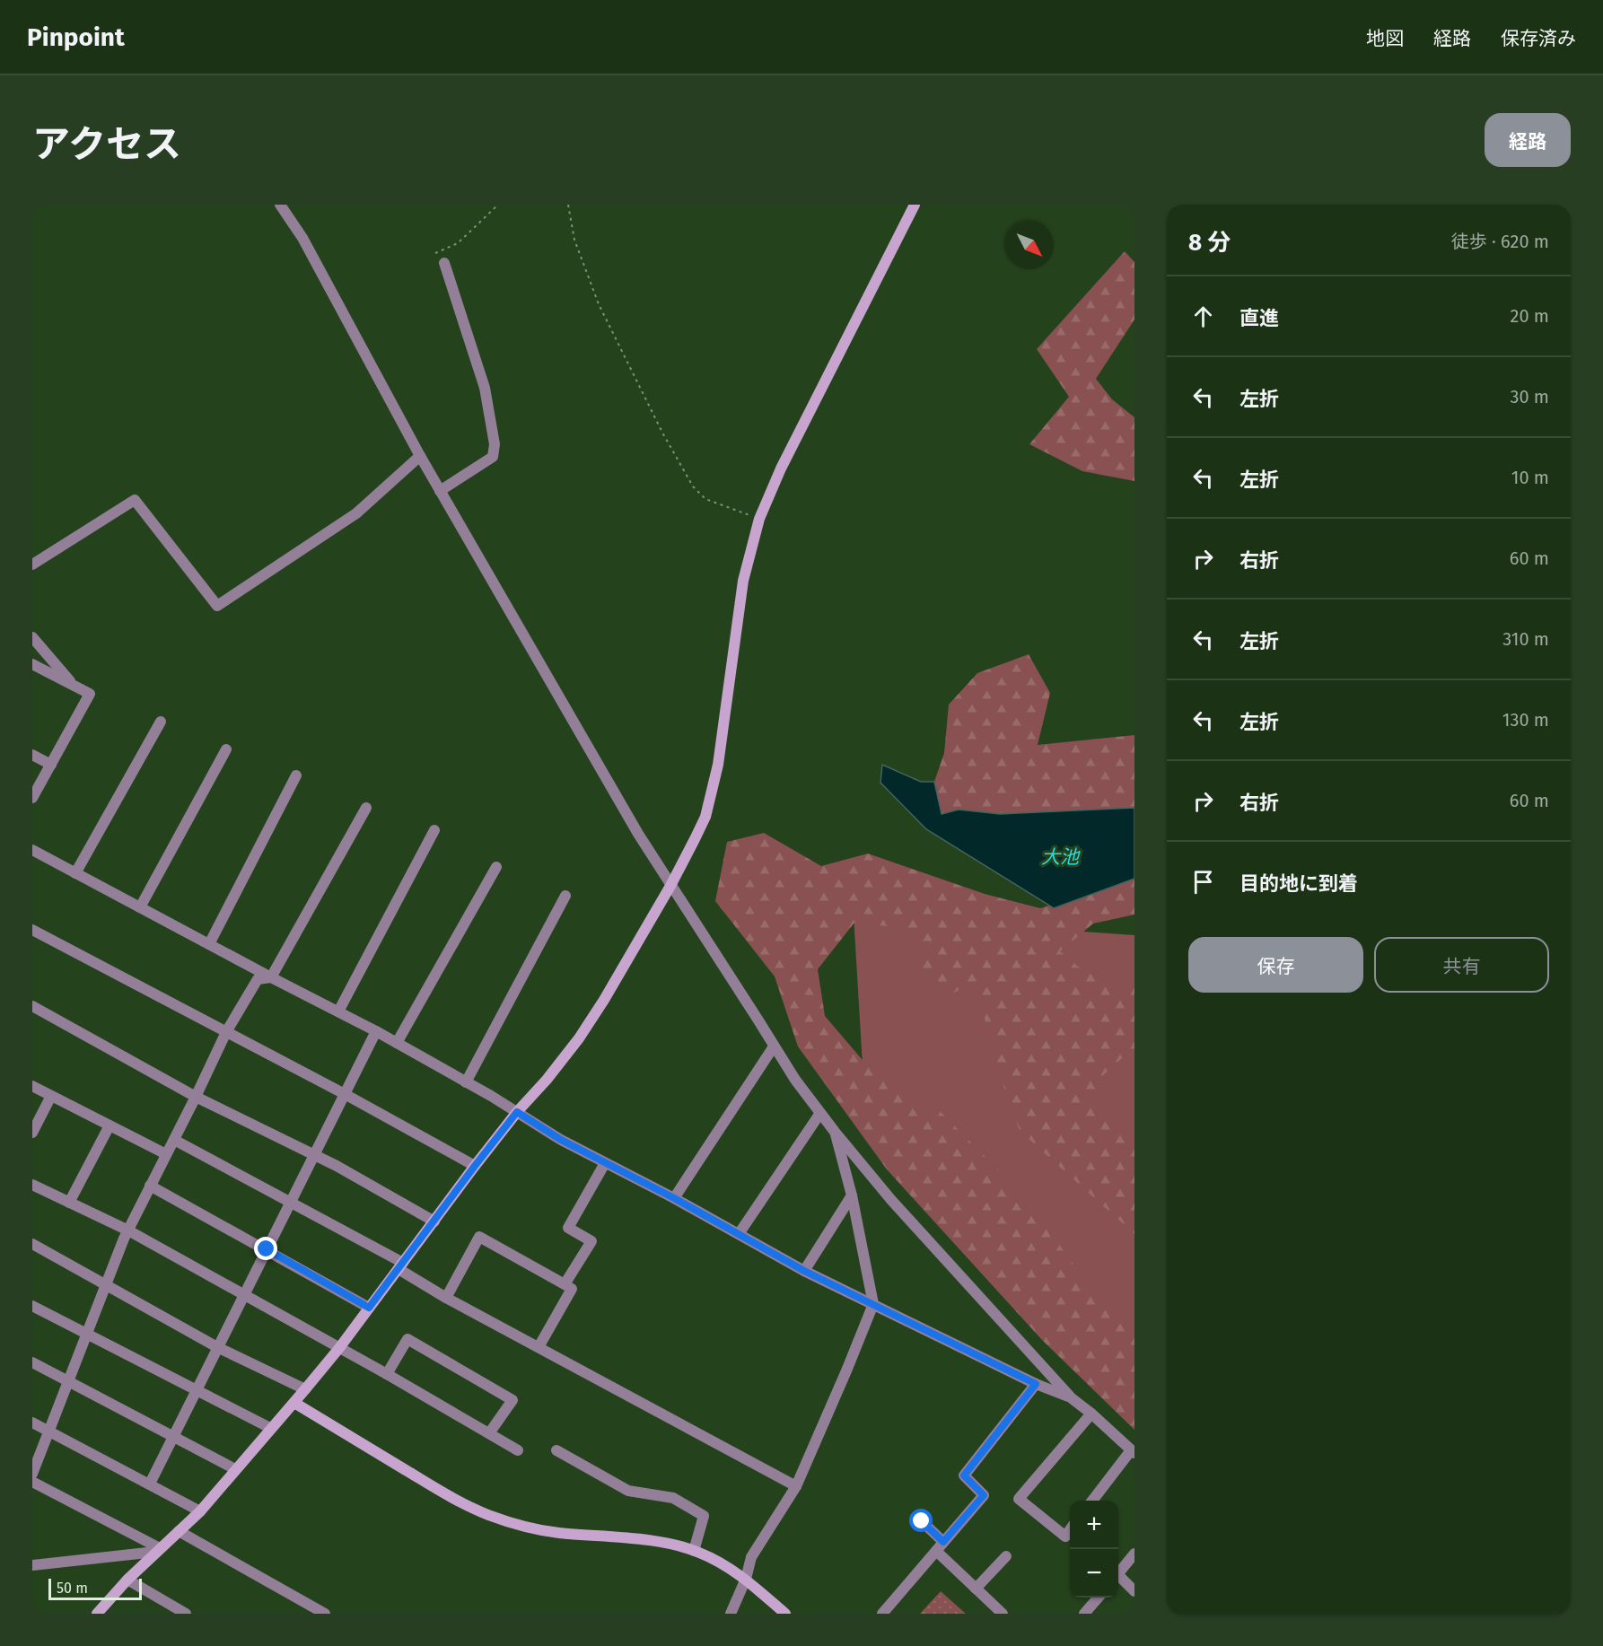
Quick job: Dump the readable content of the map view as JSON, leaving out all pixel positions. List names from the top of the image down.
{
  "water": ["大池"],
  "scale_bar": "50 m",
  "north": "bottom right",
  "page": {
    "header": "Pinpoint",
    "nav": ["地図", "経路", "保存済み"],
    "title": "アクセス",
    "buttons": [
      "経路",
      ["保存", "共有"]
    ],
    "heading": ["8 分", "徒歩 · 620 m"],
    "list": [
      ["直進", "20 m"],
      ["左折", "30 m"],
      ["左折", "10 m"],
      ["右折", "60 m"],
      ["左折", "310 m"],
      ["左折", "130 m"],
      ["右折", "60 m"],
      "目的地に到着"
    ],
    "map_buttons": ["+", "−"],
    "scale": "50 m"
  }
}
